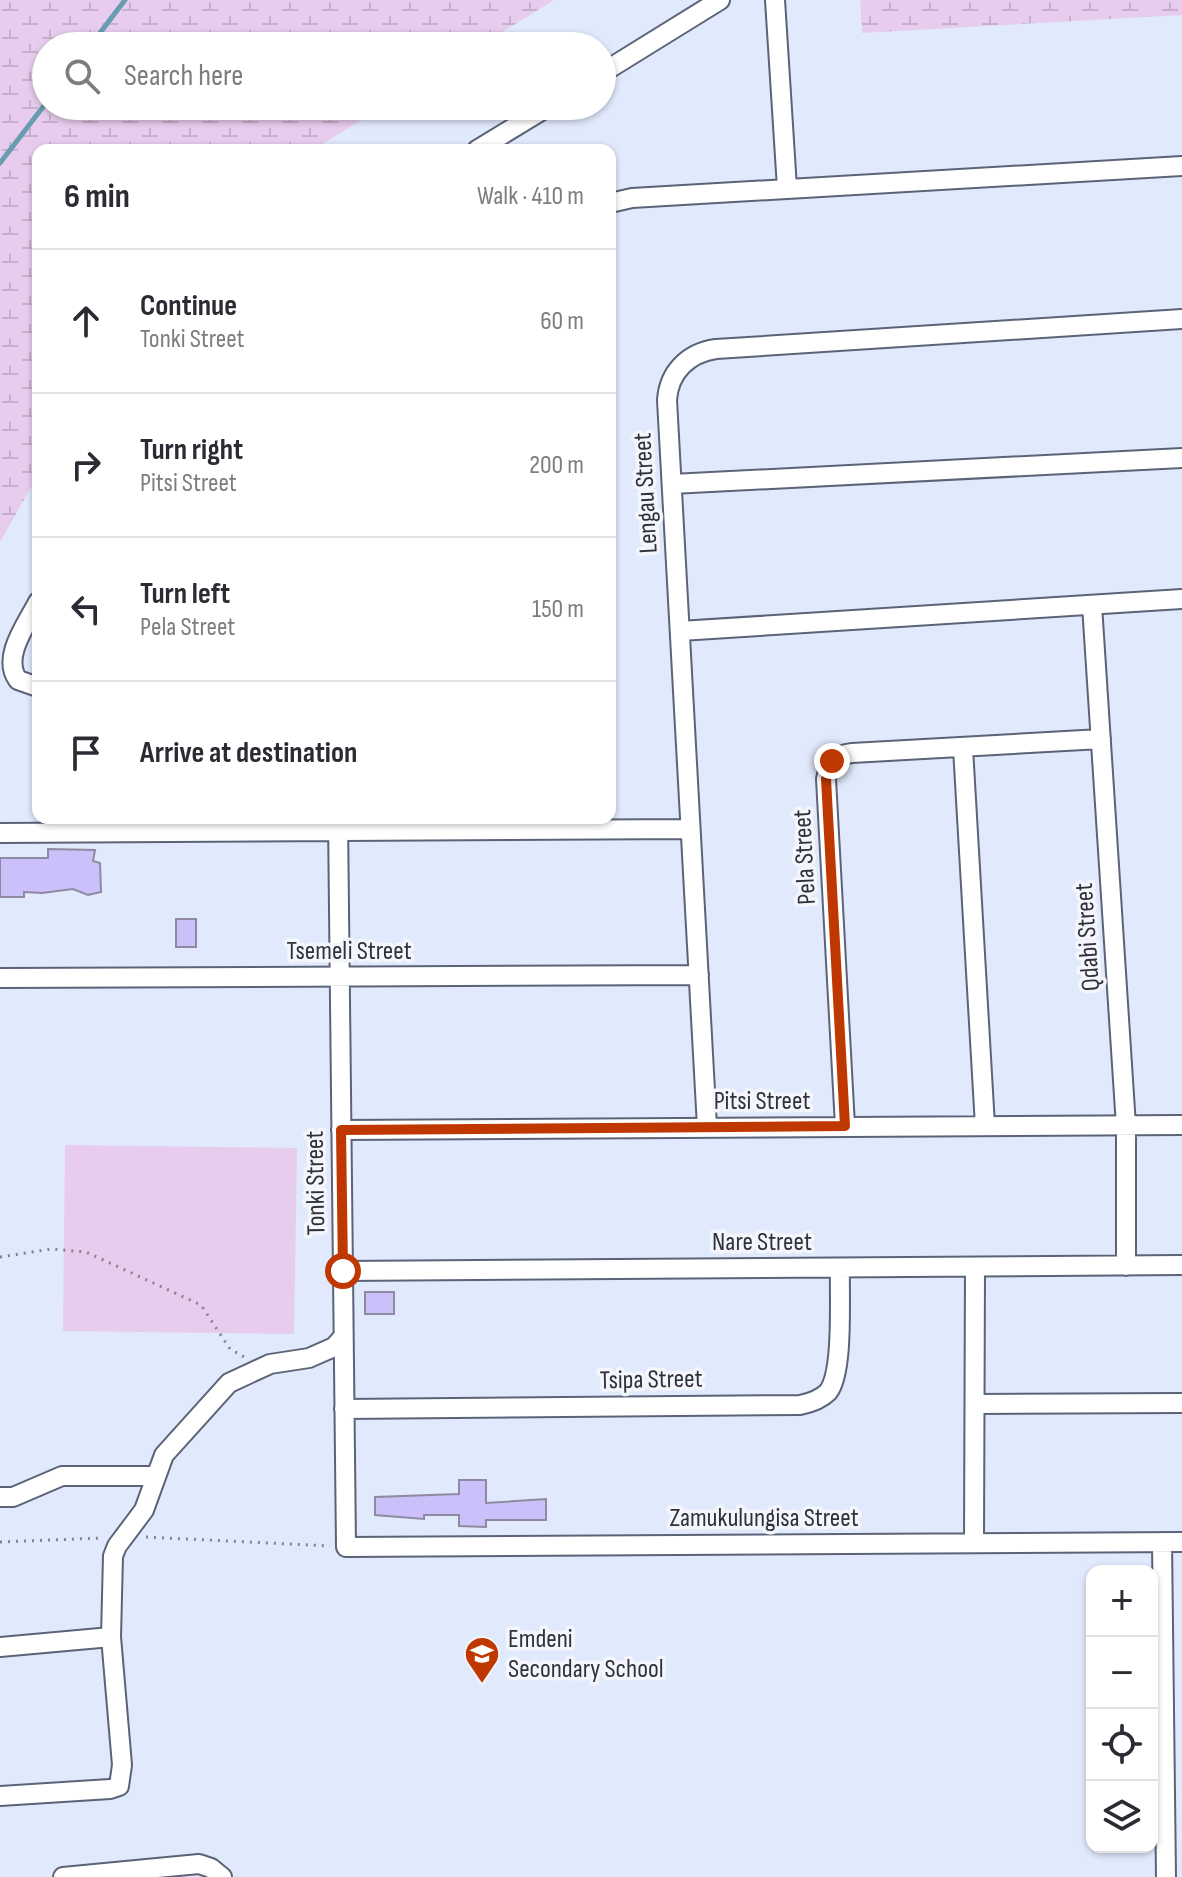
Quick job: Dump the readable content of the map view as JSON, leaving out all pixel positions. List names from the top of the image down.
{
  "streets": {
    "street": [
      "Lengau Street",
      "Pela Street",
      "Qdabi Street",
      "Tsemeli Street",
      "Pitsi Street",
      "Tonki Street",
      "Nare Street",
      "Tsipa Street",
      "Zamukulungisa Street"
    ]
  },
  "crossings": [
    ["Lengau Street", "Tsemeli Street"],
    ["Lengau Street", "Pitsi Street"],
    ["Pela Street", "Qdabi Street"],
    ["Pela Street", "Pitsi Street"],
    ["Qdabi Street", "Pitsi Street"],
    ["Qdabi Street", "Nare Street"],
    ["Tsemeli Street", "Tonki Street"],
    ["Pitsi Street", "Tonki Street"],
    ["Tonki Street", "Nare Street"],
    ["Tonki Street", "Tsipa Street"],
    ["Tonki Street", "Zamukulungisa Street"],
    ["Nare Street", "Tsipa Street"]
  ],
  "places": {
    "school or university": ["Emdeni Secondary School"]
  },
  "page": {
    "search": "Search here",
    "heading": ["6 min", "Walk · 410 m"],
    "list": [
      ["Continue", "Tonki Street", "60 m"],
      ["Turn right", "Pitsi Street", "200 m"],
      ["Turn left", "Pela Street", "150 m"],
      "Arrive at destination"
    ],
    "map_buttons": ["+", "−"]
  }
}
